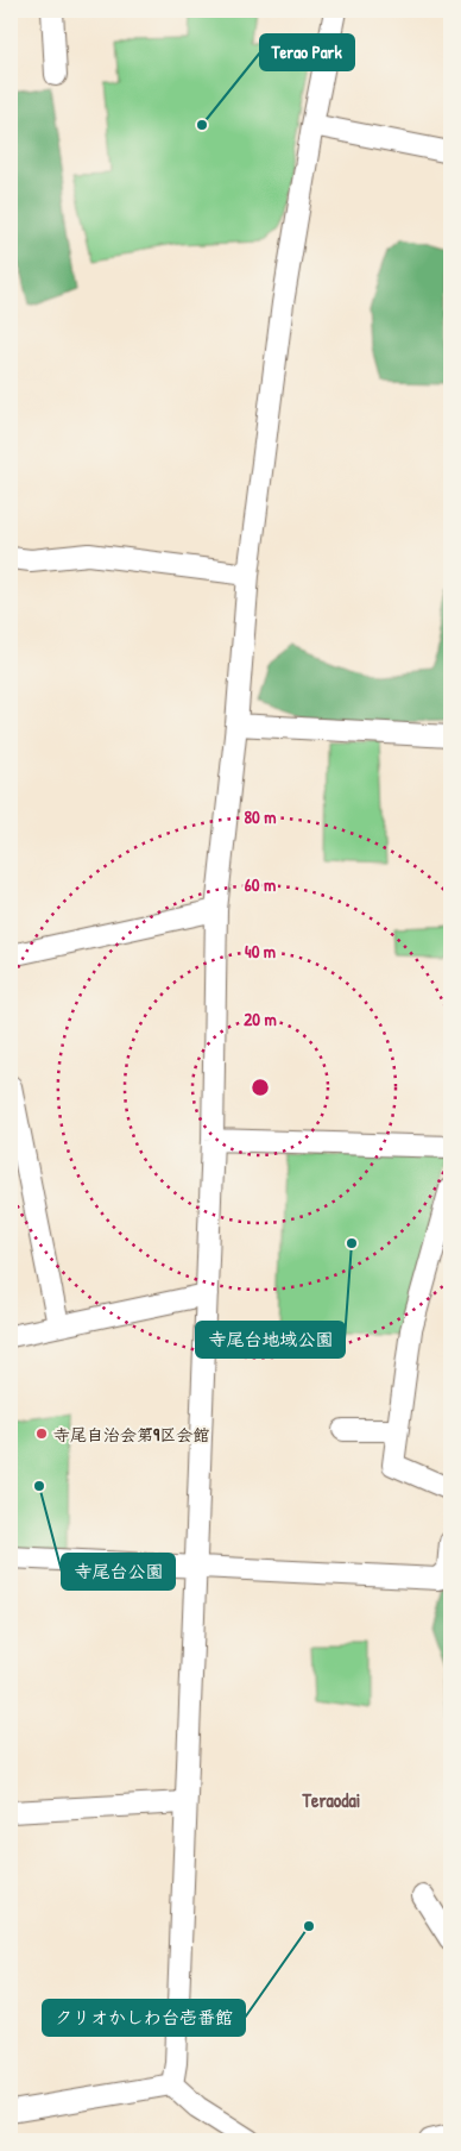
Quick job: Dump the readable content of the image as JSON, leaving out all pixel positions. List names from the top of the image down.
{
  "districts": ["Teraodai"],
  "places": [
    "Terao Park",
    "寺尾台地域公園",
    "寺尾自治会第9区会館",
    "寺尾台公園",
    "クリオかしわ台壱番館"
  ],
  "rings": [
    "80 m",
    "60 m",
    "40 m",
    "20 m"
  ]
}
